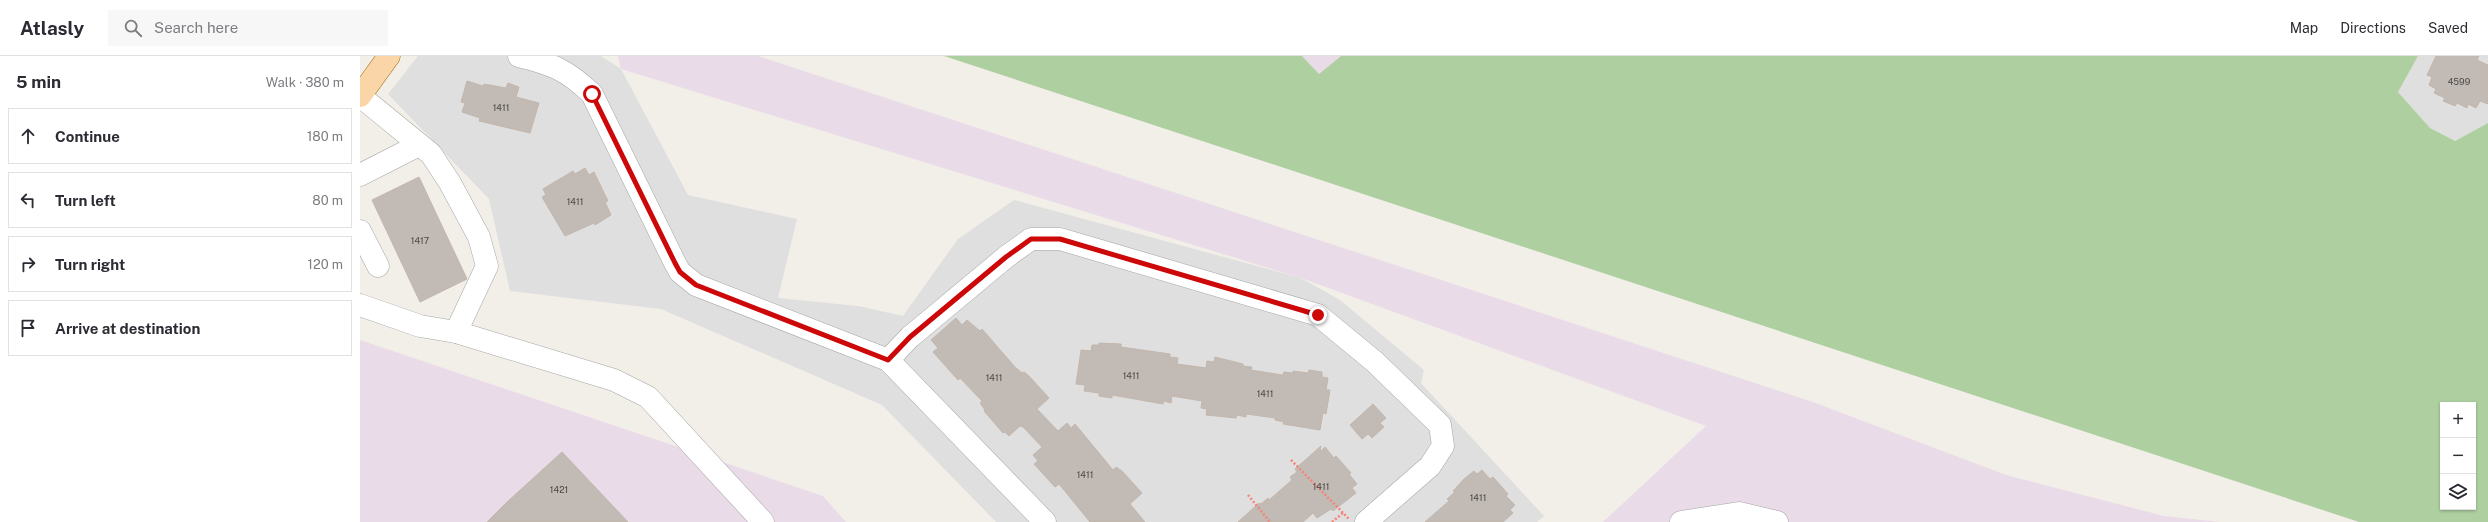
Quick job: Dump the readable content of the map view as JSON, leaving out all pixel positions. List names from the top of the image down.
{
  "house_numbers": [
    "4599",
    "1411",
    "1411",
    "1417",
    "1411",
    "1411",
    "1411",
    "1411",
    "1411",
    "1421",
    "1411"
  ],
  "page": {
    "header": "Atlasly",
    "search": "Search here",
    "nav": ["Map", "Directions", "Saved"],
    "heading": ["5 min", "Walk · 380 m"],
    "list": [
      ["Continue", "180 m"],
      ["Turn left", "80 m"],
      ["Turn right", "120 m"],
      "Arrive at destination"
    ],
    "map_buttons": ["+", "−"]
  }
}
